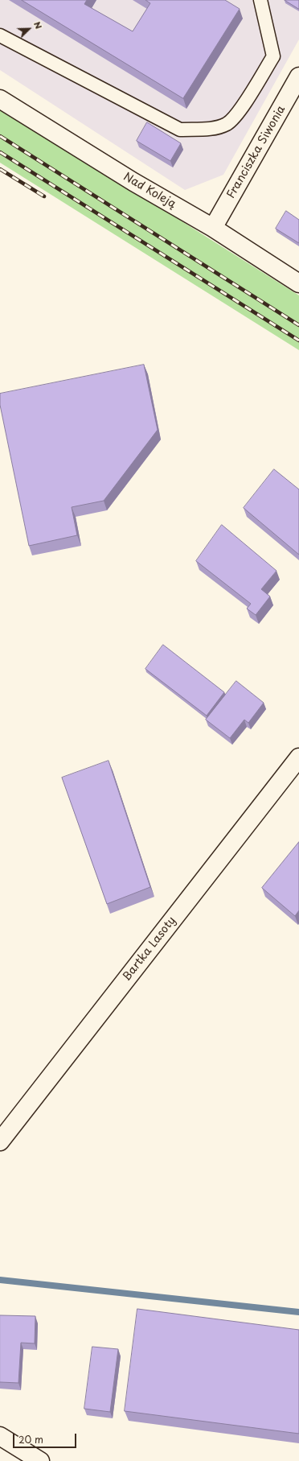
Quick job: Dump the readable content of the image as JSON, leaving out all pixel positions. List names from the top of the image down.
{
  "streets": {
    "street": ["Franciszka Siwonia", "Nad Koleją", "Bartka Lasoty"]
  },
  "crossings": [
    ["Franciszka Siwonia", "Nad Koleją"]
  ],
  "scale_bar": "20 m",
  "north": "top right"
}
